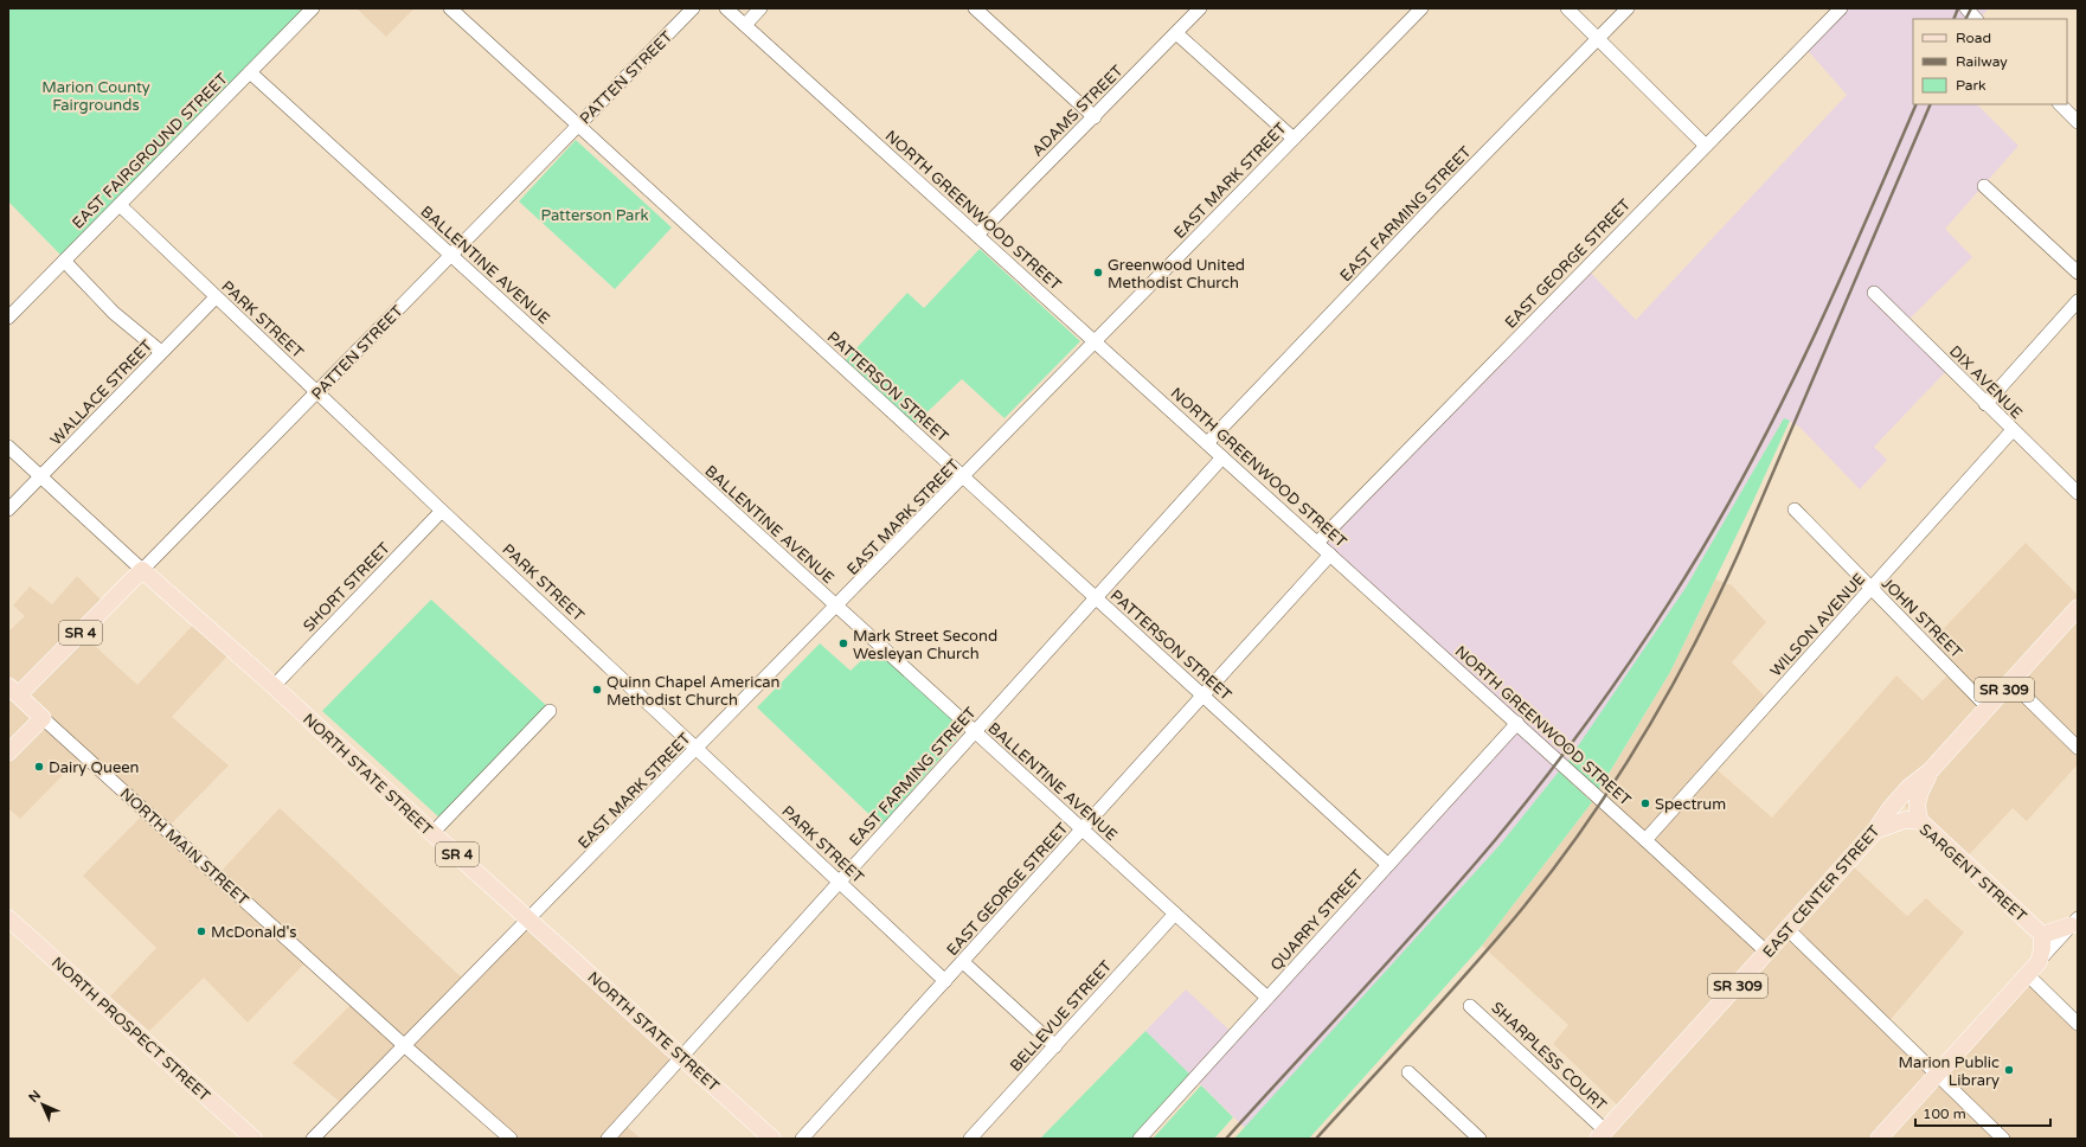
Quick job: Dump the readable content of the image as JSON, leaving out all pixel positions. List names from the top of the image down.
{
  "streets": {
    "main road": [
      "PATTEN STREET",
      "SR 4",
      "SR 309",
      "NORTH STATE STREET",
      "NORTH MAIN STREET",
      "SARGENT STREET",
      "EAST CENTER STREET",
      "NORTH PROSPECT STREET"
    ],
    "street": [
      "ADAMS STREET",
      "EAST FAIRGROUND STREET",
      "EAST MARK STREET",
      "NORTH GREENWOOD STREET",
      "EAST FARMING STREET",
      "EAST GEORGE STREET",
      "BALLENTINE AVENUE",
      "PARK STREET",
      "DIX AVENUE",
      "PATTERSON STREET",
      "WALLACE STREET",
      "SHORT STREET",
      "JOHN STREET",
      "WILSON AVENUE",
      "QUARRY STREET",
      "BELLEVUE STREET",
      "SHARPLESS COURT"
    ]
  },
  "crossings": [
    ["PATTEN STREET", "BALLENTINE AVENUE"],
    ["PATTEN STREET", "PARK STREET"],
    ["PATTEN STREET", "PATTERSON STREET"],
    ["PATTEN STREET", "NORTH STATE STREET"],
    ["PATTEN STREET", "NORTH MAIN STREET"],
    ["ADAMS STREET", "NORTH GREENWOOD STREET"],
    ["EAST FAIRGROUND STREET", "BALLENTINE AVENUE"],
    ["EAST FAIRGROUND STREET", "PARK STREET"],
    ["EAST MARK STREET", "NORTH GREENWOOD STREET"],
    ["EAST MARK STREET", "BALLENTINE AVENUE"],
    ["EAST MARK STREET", "PARK STREET"],
    ["EAST MARK STREET", "PATTERSON STREET"],
    ["EAST MARK STREET", "NORTH STATE STREET"],
    ["EAST MARK STREET", "NORTH MAIN STREET"],
    ["NORTH GREENWOOD STREET", "EAST FARMING STREET"],
    ["NORTH GREENWOOD STREET", "EAST GEORGE STREET"],
    ["NORTH GREENWOOD STREET", "WILSON AVENUE"],
    ["NORTH GREENWOOD STREET", "EAST CENTER STREET"],
    ["NORTH GREENWOOD STREET", "QUARRY STREET"],
    ["EAST FARMING STREET", "BALLENTINE AVENUE"],
    ["EAST FARMING STREET", "PARK STREET"],
    ["EAST FARMING STREET", "PATTERSON STREET"],
    ["EAST FARMING STREET", "NORTH STATE STREET"],
    ["EAST GEORGE STREET", "BALLENTINE AVENUE"],
    ["EAST GEORGE STREET", "PARK STREET"],
    ["EAST GEORGE STREET", "PATTERSON STREET"],
    ["BALLENTINE AVENUE", "QUARRY STREET"],
    ["BALLENTINE AVENUE", "BELLEVUE STREET"],
    ["PARK STREET", "WALLACE STREET"],
    ["PARK STREET", "SHORT STREET"],
    ["DIX AVENUE", "WILSON AVENUE"],
    ["PATTERSON STREET", "QUARRY STREET"],
    ["WALLACE STREET", "NORTH STATE STREET"],
    ["SHORT STREET", "NORTH STATE STREET"],
    ["JOHN STREET", "WILSON AVENUE"],
    ["JOHN STREET", "EAST CENTER STREET"],
    ["SARGENT STREET", "EAST CENTER STREET"],
    ["EAST CENTER STREET", "SHARPLESS COURT"]
  ],
  "parks": ["Marion County Fairgrounds", "Patterson Park"],
  "places": [
    "Greenwood United Methodist Church",
    "Mark Street Second Wesleyan Church",
    "Quinn Chapel American Methodist Church",
    "Dairy Queen",
    "Spectrum",
    "McDonald's",
    "Marion Public Library"
  ],
  "legend": ["Road", "Railway", "Park"],
  "scale_bar": "100 m",
  "north": "top left"
}
